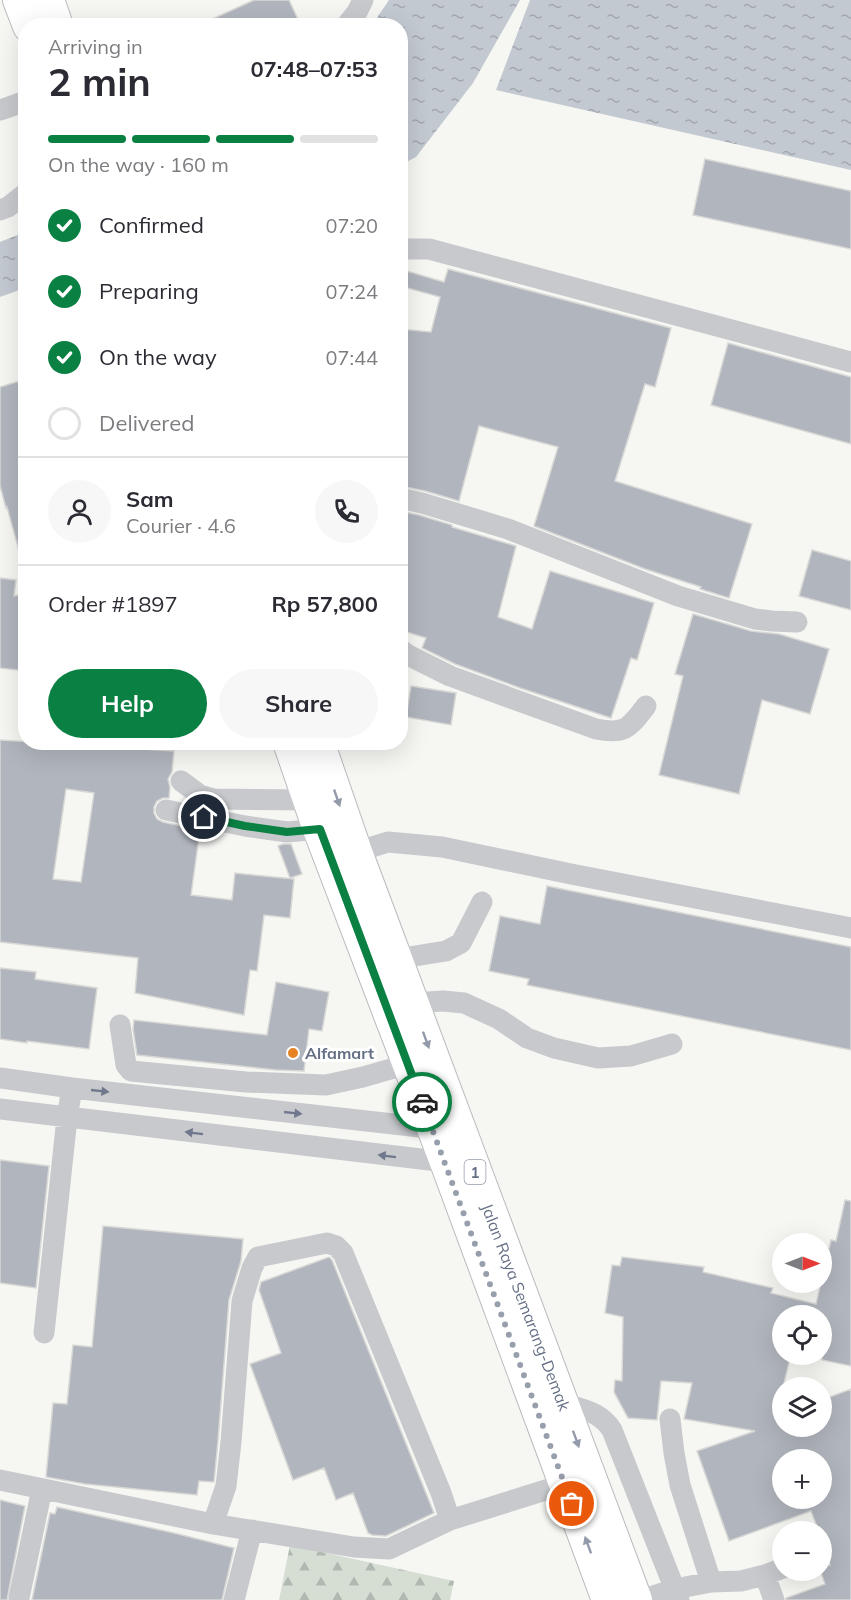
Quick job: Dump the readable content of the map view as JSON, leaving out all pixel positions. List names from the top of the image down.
{
  "streets": {
    "highway": ["1", "Jalan Raya Semarang-Demak"]
  },
  "places": ["Alfamart"],
  "north": "right",
  "page": {
    "heading": ["2 min", "Arriving in", "07:48–07:53"],
    "panel": [
      "Sam",
      "Courier · 4.6",
      "Order #1897",
      "Rp 57,800"
    ],
    "bar": "On the way · 160 m",
    "list": [
      ["Confirmed", "07:20"],
      ["Preparing", "07:24"],
      ["On the way", "07:44"],
      "Delivered"
    ],
    "buttons": ["Help", "Share"],
    "map_buttons": ["+", "−"]
  }
}
